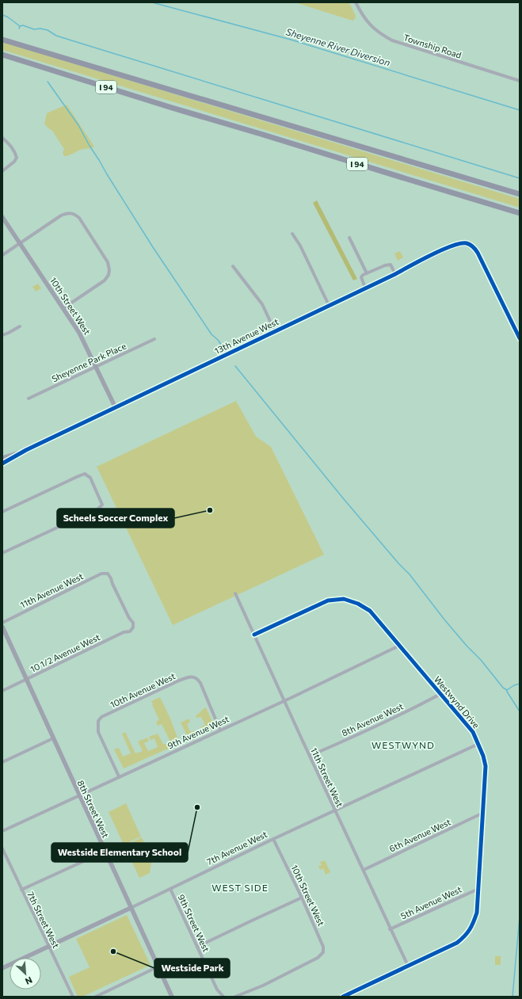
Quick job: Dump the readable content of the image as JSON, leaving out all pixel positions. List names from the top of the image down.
{
  "streets": {
    "highway": ["I 94"],
    "street": [
      "Township Road",
      "10th Street West",
      "13th Avenue West",
      "Sheyenne Park Place",
      "11th Avenue West",
      "10 1/2 Avenue West",
      "10th Avenue West",
      "Westwynd Drive",
      "8th Avenue West",
      "9th Avenue West",
      "11th Street West",
      "8th Street West",
      "6th Avenue West",
      "7th Avenue West",
      "5th Avenue West",
      "7th Street West",
      "9th Street West"
    ]
  },
  "crossings": [
    ["10th Street West", "13th Avenue West"],
    ["10th Street West", "Sheyenne Park Place"],
    ["10th Street West", "7th Avenue West"],
    ["11th Avenue West", "10 1/2 Avenue West"],
    ["10 1/2 Avenue West", "8th Street West"],
    ["10th Avenue West", "9th Avenue West"],
    ["Westwynd Drive", "8th Avenue West"],
    ["Westwynd Drive", "9th Avenue West"],
    ["Westwynd Drive", "11th Street West"],
    ["Westwynd Drive", "6th Avenue West"],
    ["Westwynd Drive", "7th Avenue West"],
    ["Westwynd Drive", "5th Avenue West"],
    ["8th Avenue West", "11th Street West"],
    ["9th Avenue West", "11th Street West"],
    ["9th Avenue West", "8th Street West"],
    ["11th Street West", "6th Avenue West"],
    ["11th Street West", "7th Avenue West"],
    ["11th Street West", "5th Avenue West"],
    ["8th Street West", "7th Avenue West"],
    ["7th Avenue West", "7th Street West"],
    ["7th Avenue West", "9th Street West"]
  ],
  "districts": ["WESTWYND", "WEST SIDE"],
  "water": ["Sheyenne River Diversion"],
  "places": ["Scheels Soccer Complex", "Westside Elementary School", "Westside Park"],
  "north": "bottom right"
}
